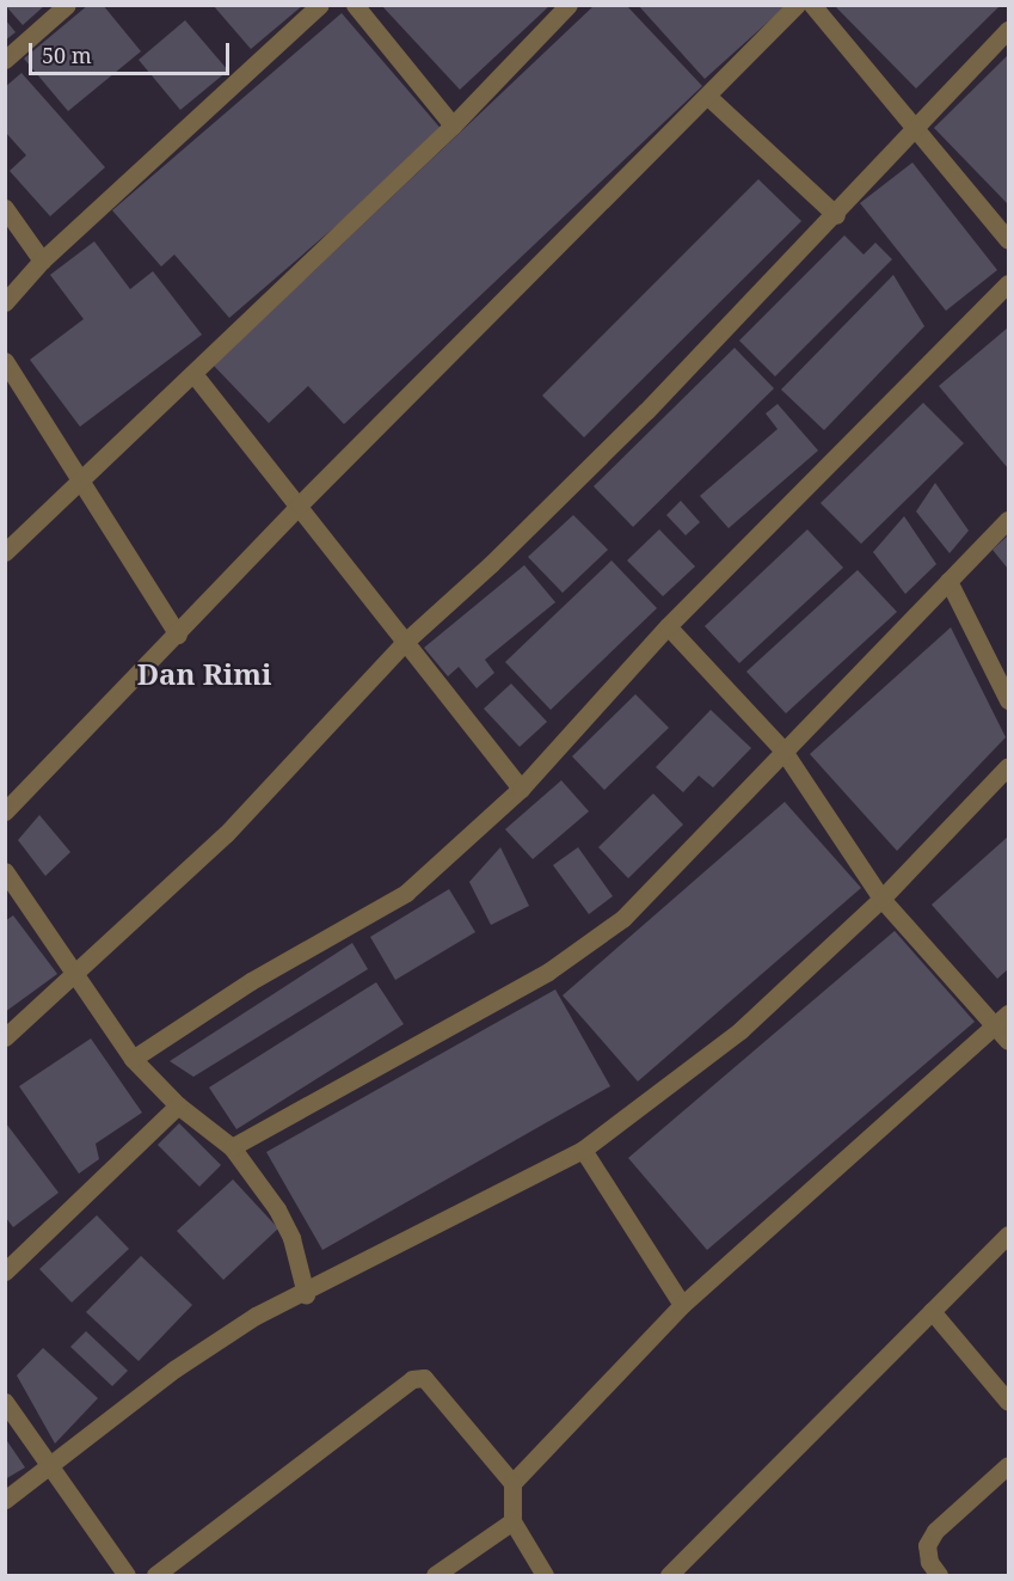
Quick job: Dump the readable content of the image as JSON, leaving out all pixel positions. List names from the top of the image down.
{
  "districts": ["Dan Rimi"],
  "scale_bar": "50 m"
}
